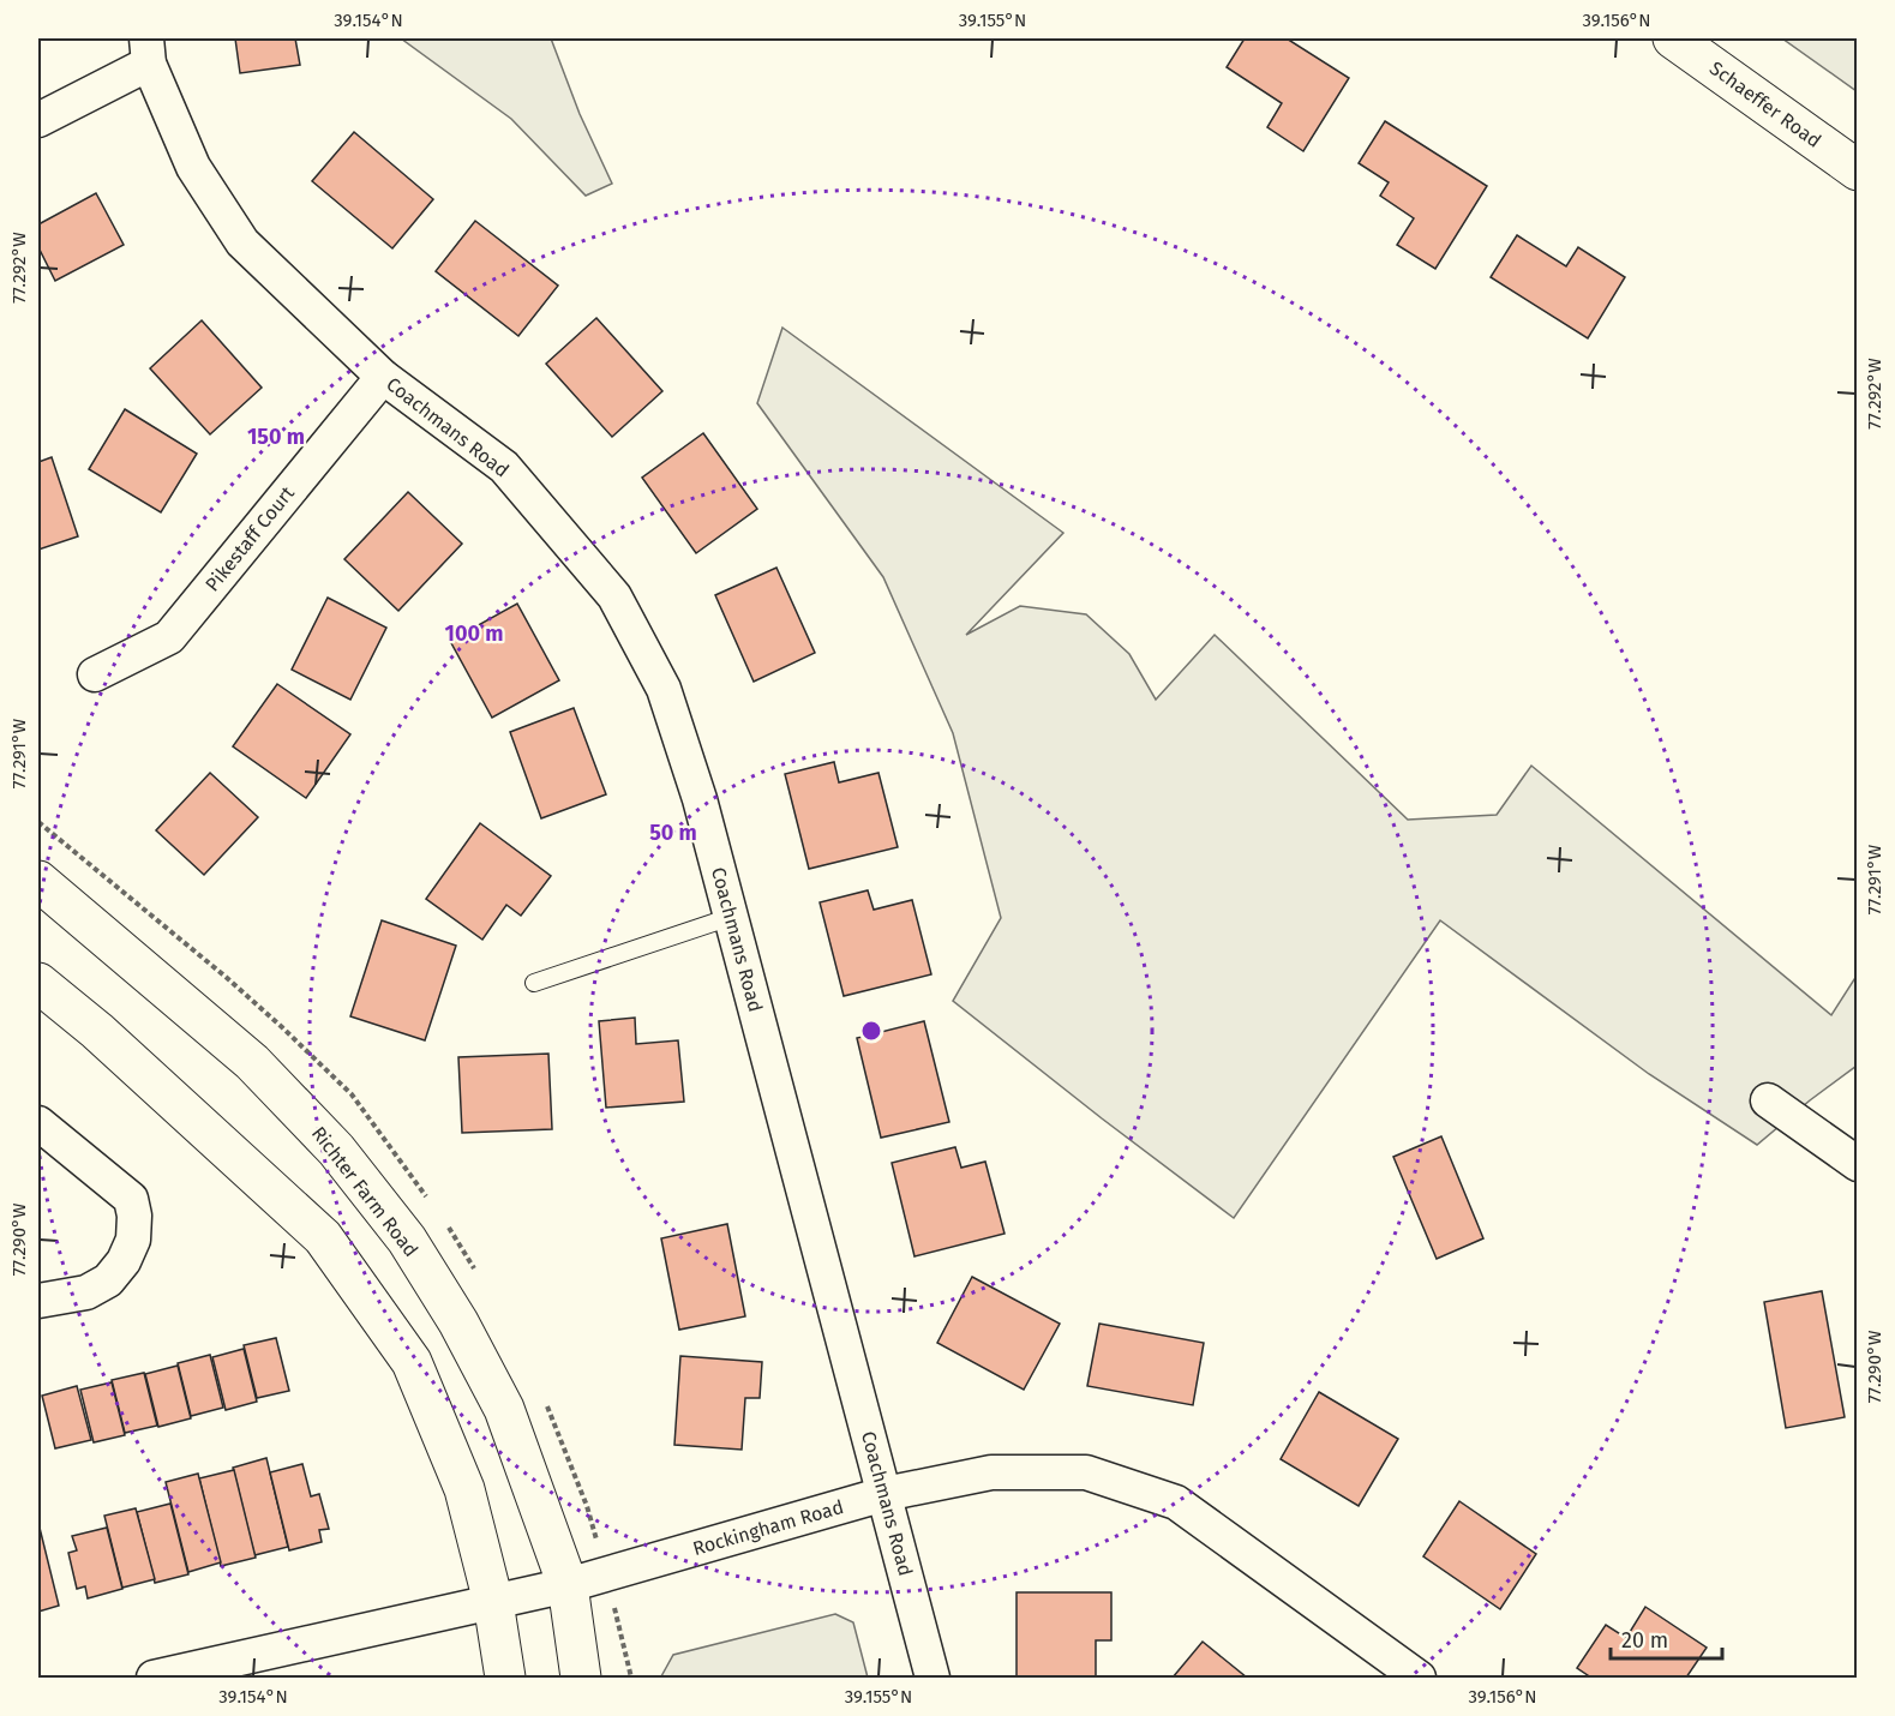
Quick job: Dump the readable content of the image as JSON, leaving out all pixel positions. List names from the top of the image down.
{
  "streets": {
    "main road": ["Schaeffer Road", "Richter Farm Road"],
    "street": ["Coachmans Road", "Pikestaff Court", "Rockingham Road"]
  },
  "crossings": [
    ["Coachmans Road", "Pikestaff Court"],
    ["Coachmans Road", "Rockingham Road"],
    ["Richter Farm Road", "Rockingham Road"]
  ],
  "scale_bar": "20 m",
  "coordinates": [
    "39.154°N",
    "39.155°N",
    "39.156°N",
    "77.292°W",
    "77.291°W",
    "77.290°W"
  ],
  "rings": ["150 m", "100 m", "50 m"]
}
